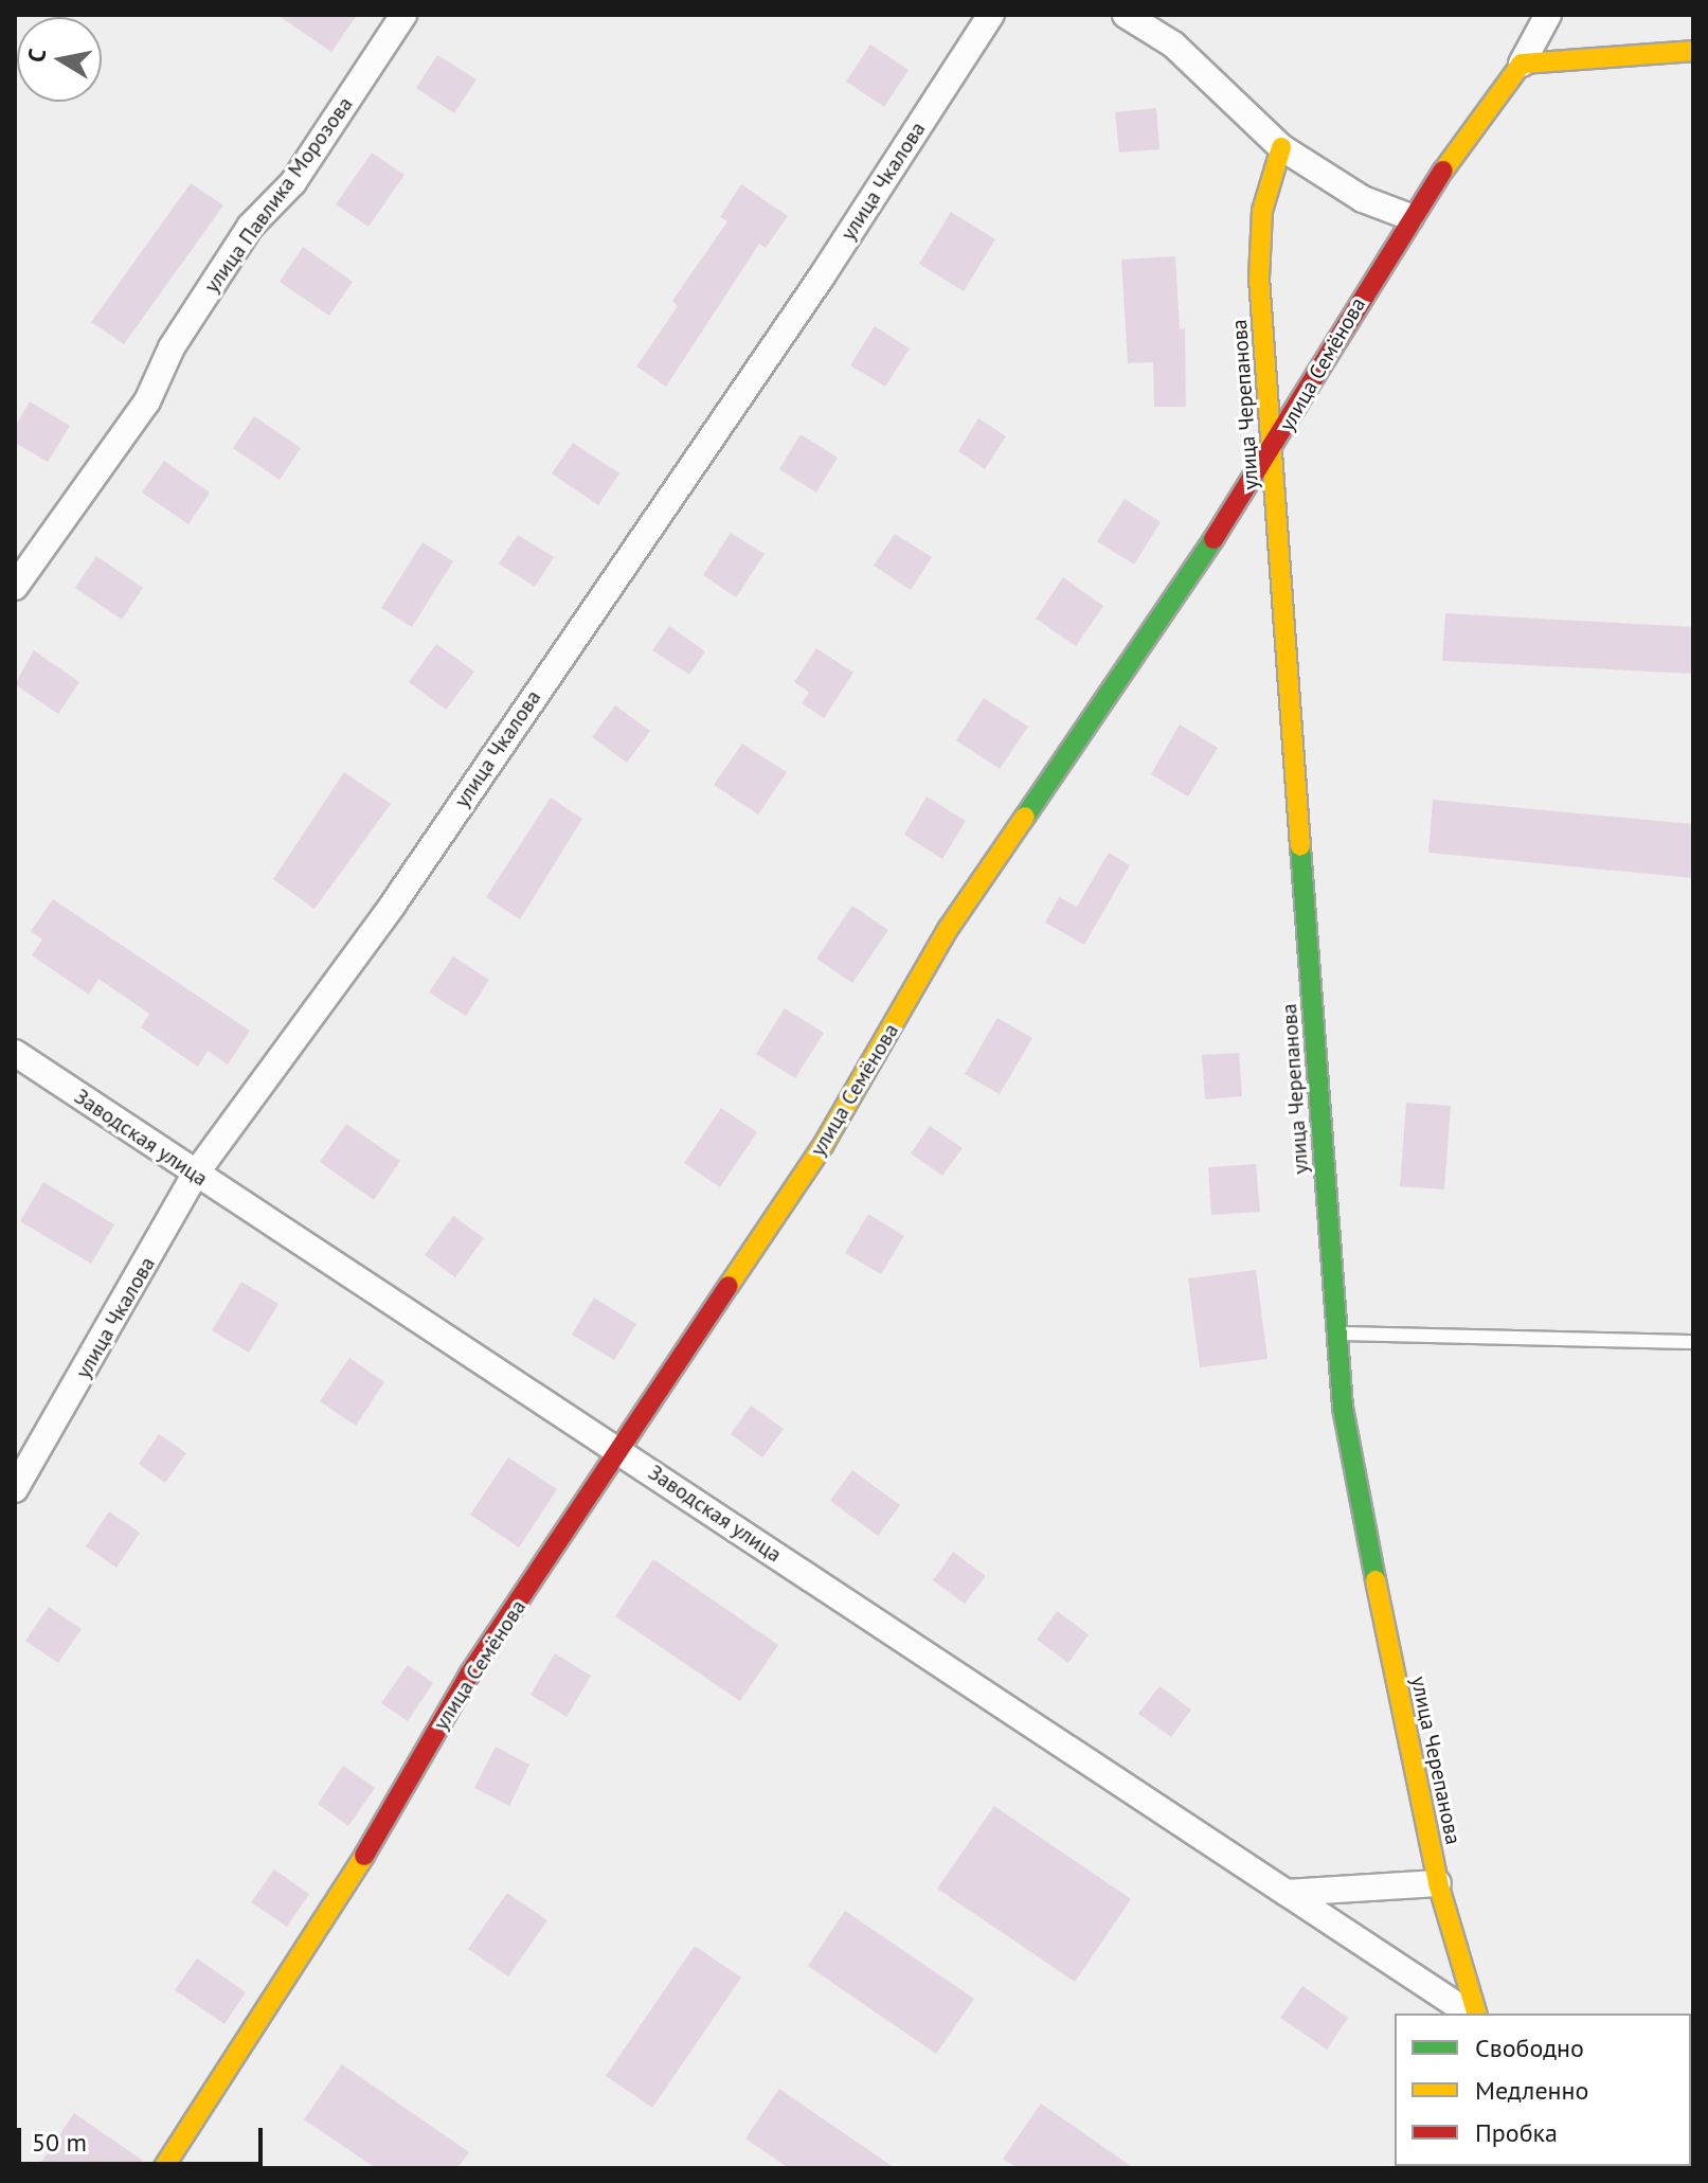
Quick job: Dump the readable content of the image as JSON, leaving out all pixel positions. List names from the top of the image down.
{
  "streets": {
    "street": [
      "улица Чкалова",
      "улица Павлика Морозова",
      "улица Семёнова",
      "улица Черепанова",
      "Заводская улица"
    ]
  },
  "crossings": [
    ["улица Чкалова", "Заводская улица"],
    ["улица Семёнова", "улица Черепанова"],
    ["улица Семёнова", "Заводская улица"]
  ],
  "legend": ["Свободно", "Медленно", "Пробка"],
  "scale_bar": "50 m",
  "north": "left"
}
